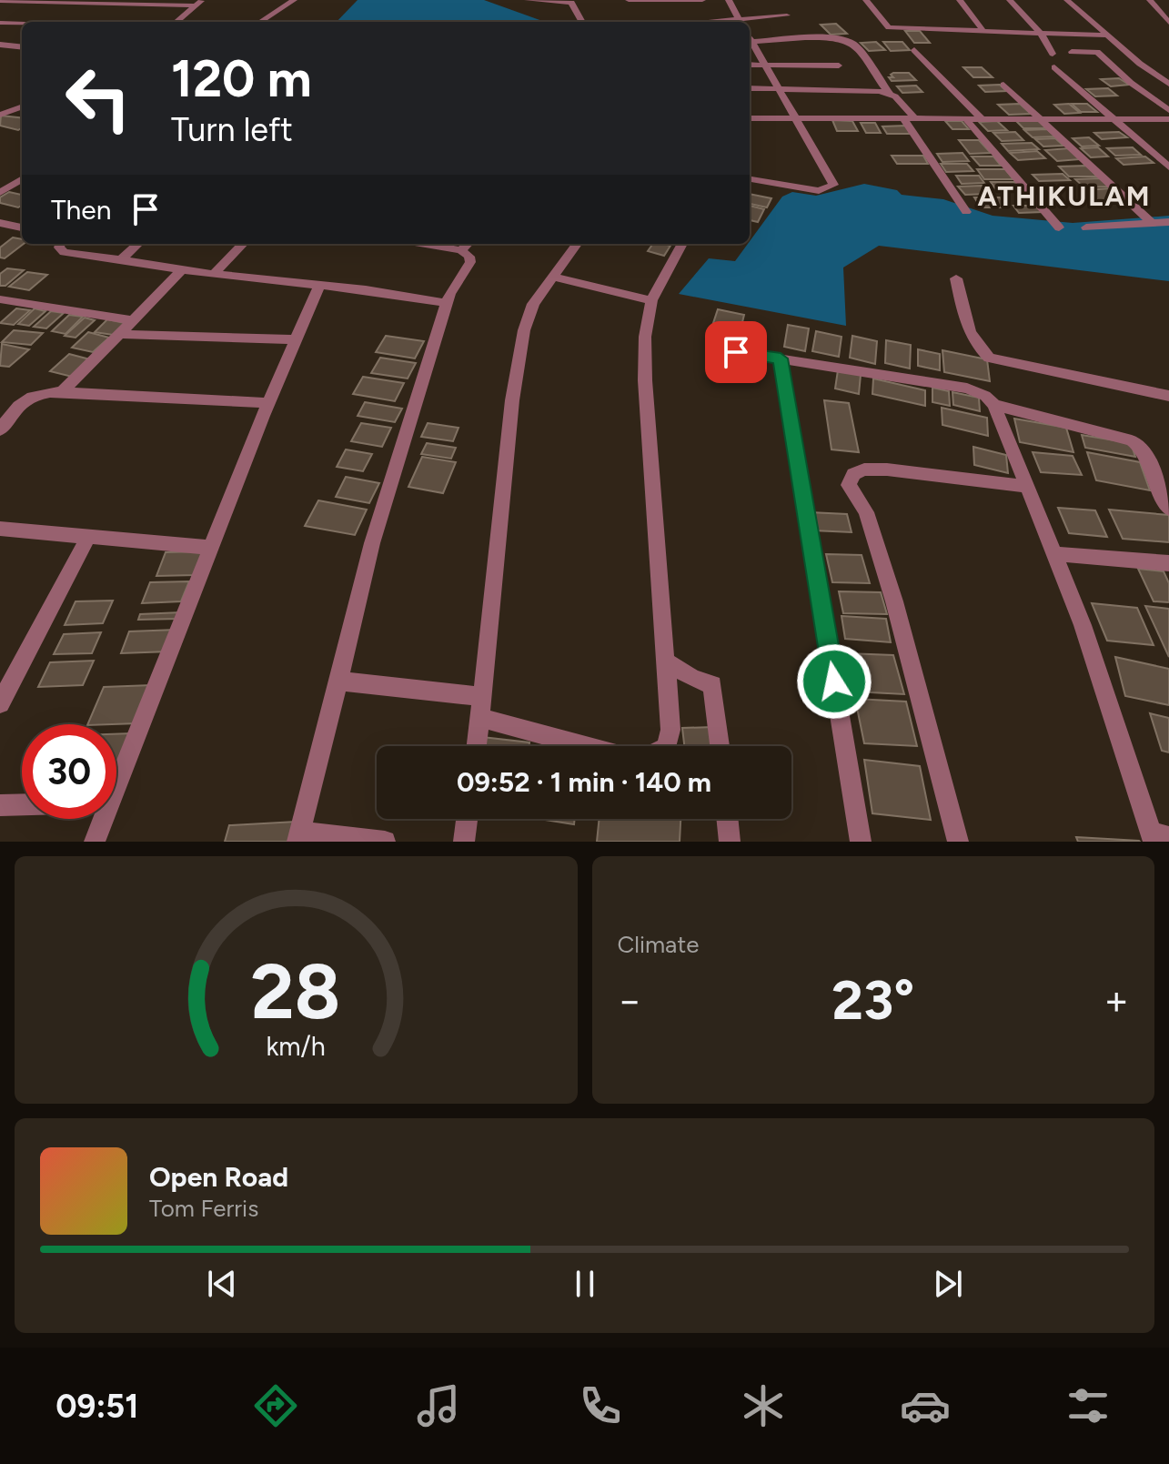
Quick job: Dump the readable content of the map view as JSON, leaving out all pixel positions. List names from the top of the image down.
{
  "districts": ["ATHIKULAM"],
  "page": {
    "turn": ["120 m", "Turn left"],
    "then": "Then",
    "limit": "30",
    "trip": "09:52 · 1 min · 140 m",
    "tile": "Climate",
    "heat": ["−", "23°", "+"],
    "song": ["Open Road", "Tom Ferris"],
    "tabs": "09:51",
    "gauge": ["28", "km/h"]
  }
}
